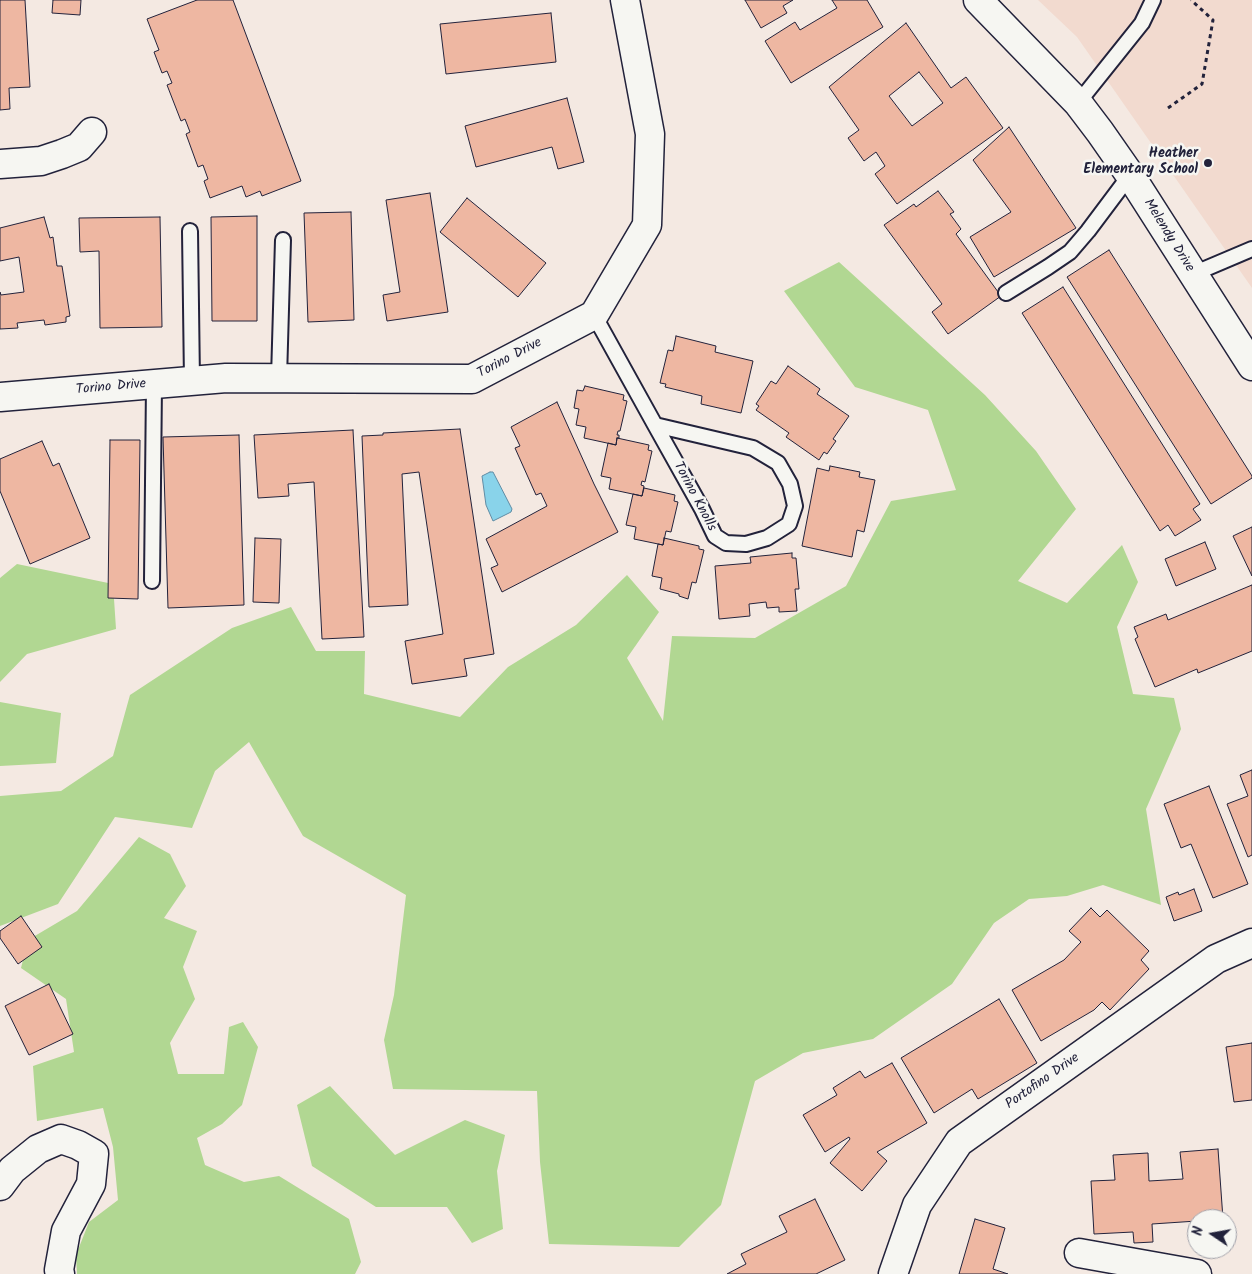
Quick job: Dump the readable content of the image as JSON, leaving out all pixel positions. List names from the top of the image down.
{
  "streets": {
    "street": ["Melendy Drive", "Torino Drive", "Portofino Drive"],
    "lane": ["Torino Knolls"]
  },
  "crossings": [
    ["Torino Drive", "Torino Knolls"]
  ],
  "places": ["Heather Elementary School"],
  "north": "left"
}
